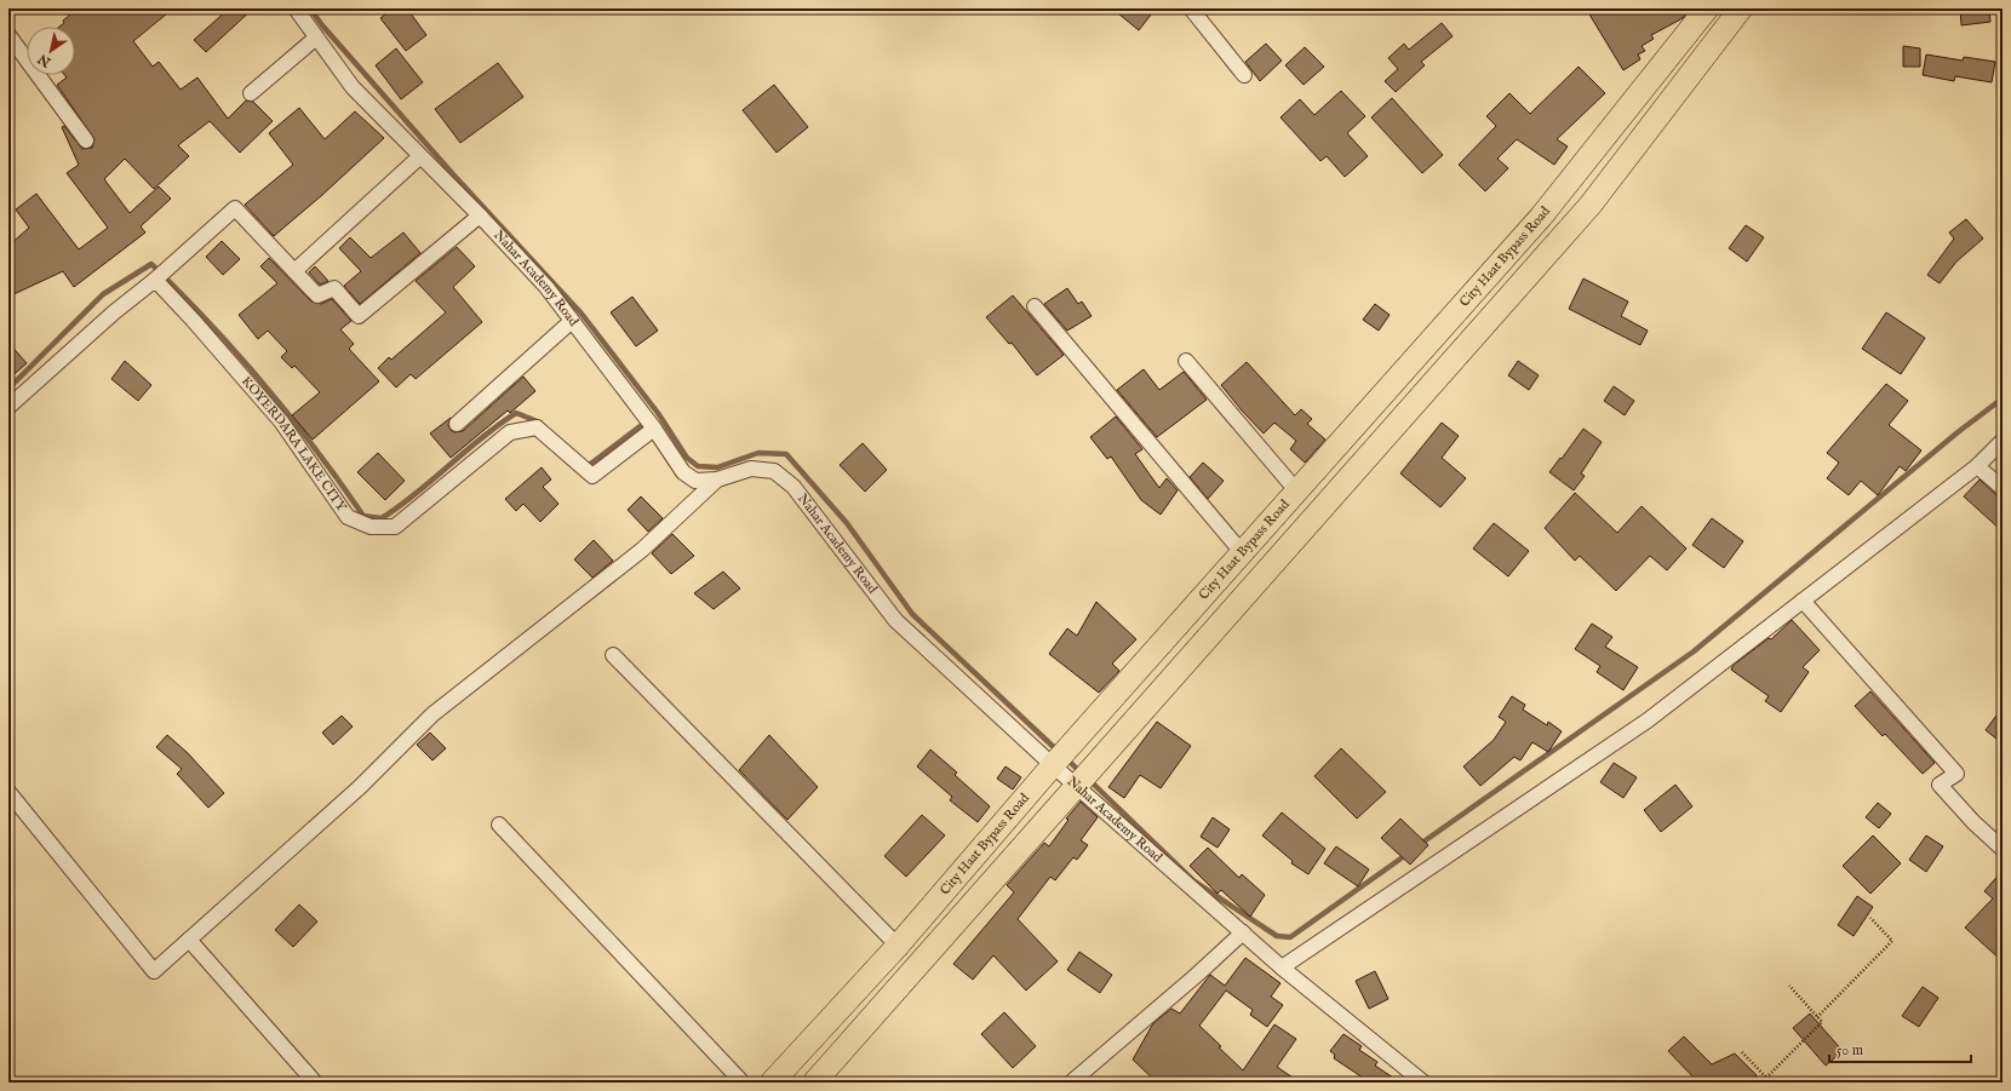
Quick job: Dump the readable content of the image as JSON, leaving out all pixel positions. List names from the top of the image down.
{
  "streets": {
    "main road": ["City Haat Bypass Road"],
    "street": ["Nahar Academy Road", "KOYERDARA LAKE CITY"]
  },
  "crossings": [
    ["City Haat Bypass Road", "Nahar Academy Road"],
    ["Nahar Academy Road", "KOYERDARA LAKE CITY"]
  ],
  "scale_bar": "50 m",
  "north": "bottom left"
}
